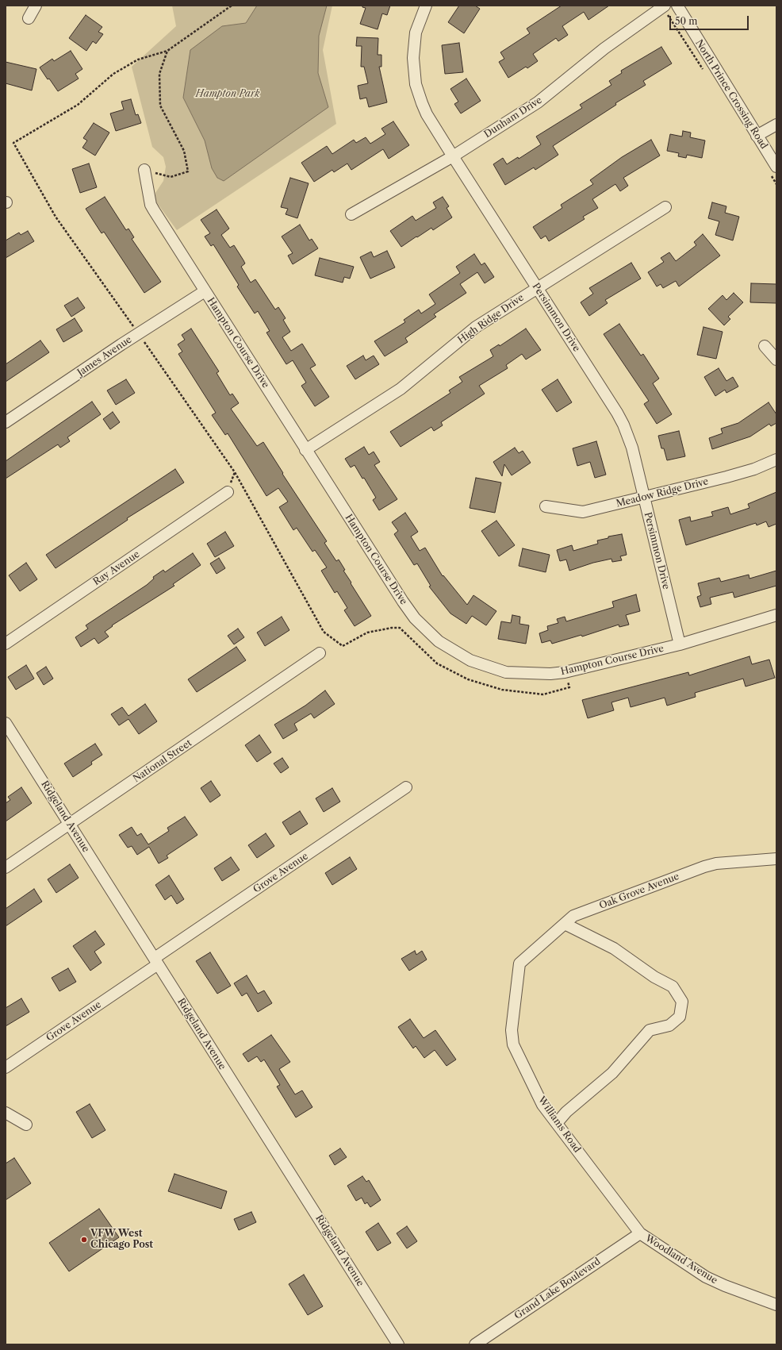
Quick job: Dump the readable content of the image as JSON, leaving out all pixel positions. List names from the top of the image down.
{
  "streets": {
    "street": [
      "North Prince Crossing Road",
      "Dunham Drive",
      "Persimmon Drive",
      "High Ridge Drive",
      "Hampton Course Drive",
      "James Avenue",
      "Meadow Ridge Drive",
      "Ray Avenue",
      "National Street",
      "Ridgeland Avenue",
      "Grove Avenue",
      "Oak Grove Avenue",
      "Williams Road",
      "Woodland Avenue",
      "Grand Lake Boulevard"
    ]
  },
  "crossings": [
    ["Dunham Drive", "Persimmon Drive"],
    ["Persimmon Drive", "High Ridge Drive"],
    ["Persimmon Drive", "Hampton Course Drive"],
    ["Persimmon Drive", "Meadow Ridge Drive"],
    ["High Ridge Drive", "Hampton Course Drive"],
    ["Hampton Course Drive", "James Avenue"],
    ["National Street", "Ridgeland Avenue"],
    ["Ridgeland Avenue", "Grove Avenue"],
    ["Oak Grove Avenue", "Williams Road"],
    ["Williams Road", "Woodland Avenue"],
    ["Williams Road", "Grand Lake Boulevard"],
    ["Woodland Avenue", "Grand Lake Boulevard"]
  ],
  "parks": ["Hampton Park"],
  "places": ["VFW West Chicago Post"],
  "scale_bar": "50 m"
}
